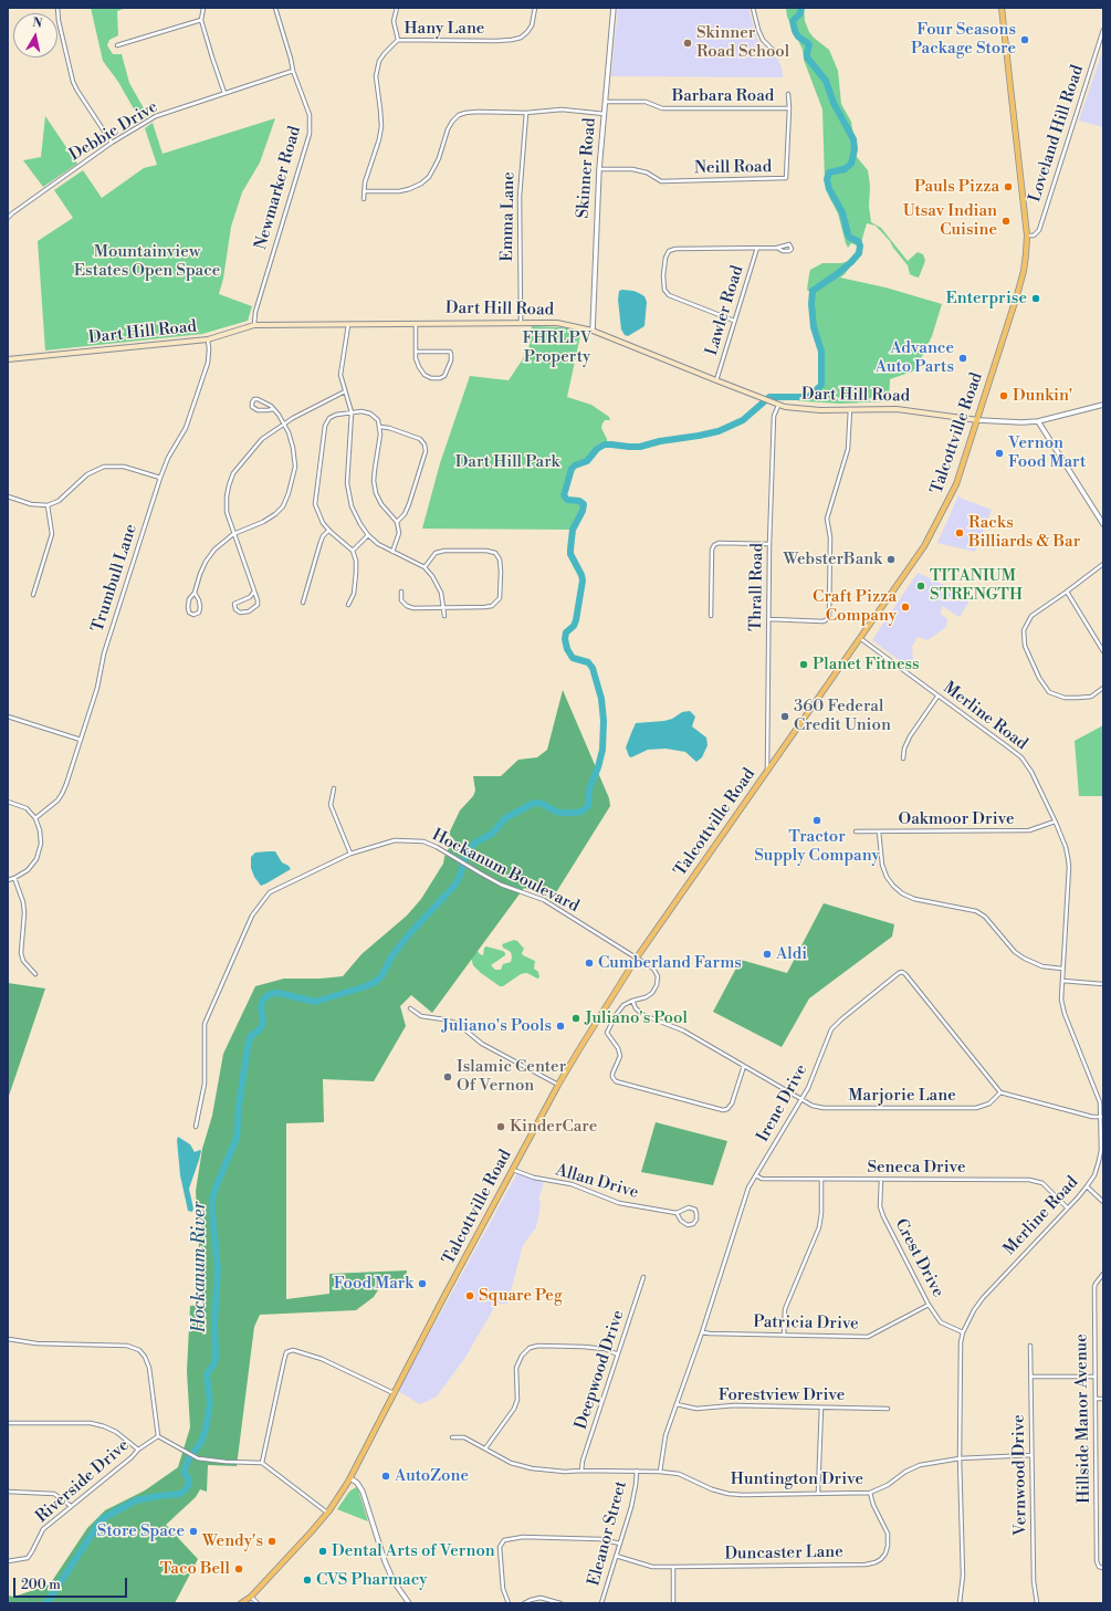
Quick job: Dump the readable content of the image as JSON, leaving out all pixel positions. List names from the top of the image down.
{
  "streets": {
    "main road": ["Dart Hill Road", "Talcottville Road"],
    "street": [
      "Hany Lane",
      "Barbara Road",
      "Debbie Drive",
      "Loveland Hill Road",
      "Skinner Road",
      "Neill Road",
      "Newmarker Road",
      "Emma Lane",
      "Lawler Road",
      "Trumbull Lane",
      "Thrall Road",
      "Merline Road",
      "Oakmoor Drive",
      "Hockanum Boulevard",
      "Marjorie Lane",
      "Irene Drive",
      "Seneca Drive",
      "Allan Drive",
      "Crest Drive",
      "Patricia Drive",
      "Deepwood Drive",
      "Forestview Drive",
      "Hillside Manor Avenue",
      "Vernwood Drive",
      "Huntington Drive",
      "Riverside Drive",
      "Eleanor Street",
      "Duncaster Lane"
    ]
  },
  "crossings": [
    ["Barbara Road", "Skinner Road"],
    ["Barbara Road", "Neill Road"],
    ["Debbie Drive", "Newmarker Road"],
    ["Loveland Hill Road", "Talcottville Road"],
    ["Skinner Road", "Neill Road"],
    ["Skinner Road", "Dart Hill Road"],
    ["Newmarker Road", "Dart Hill Road"],
    ["Emma Lane", "Dart Hill Road"],
    ["Dart Hill Road", "Lawler Road"],
    ["Dart Hill Road", "Talcottville Road"],
    ["Dart Hill Road", "Trumbull Lane"],
    ["Dart Hill Road", "Thrall Road"],
    ["Talcottville Road", "Thrall Road"],
    ["Talcottville Road", "Merline Road"],
    ["Talcottville Road", "Hockanum Boulevard"],
    ["Talcottville Road", "Allan Drive"],
    ["Merline Road", "Oakmoor Drive"],
    ["Merline Road", "Seneca Drive"],
    ["Merline Road", "Crest Drive"],
    ["Merline Road", "Huntington Drive"],
    ["Hockanum Boulevard", "Marjorie Lane"],
    ["Marjorie Lane", "Irene Drive"],
    ["Irene Drive", "Seneca Drive"],
    ["Irene Drive", "Patricia Drive"],
    ["Irene Drive", "Forestview Drive"],
    ["Irene Drive", "Huntington Drive"],
    ["Seneca Drive", "Crest Drive"],
    ["Crest Drive", "Patricia Drive"],
    ["Deepwood Drive", "Huntington Drive"],
    ["Vernwood Drive", "Huntington Drive"],
    ["Huntington Drive", "Eleanor Street"],
    ["Huntington Drive", "Duncaster Lane"],
    ["Eleanor Street", "Duncaster Lane"]
  ],
  "water": ["Hockanum River"],
  "parks": ["Mountainview Estates Open Space", "FHRLPV Property", "Dart Hill Park"],
  "places": [
    "Four Seasons Package Store",
    "Skinner Road School",
    "Pauls Pizza",
    "Utsav Indian Cuisine",
    "Enterprise",
    "Advance Auto Parts",
    "Dunkin'",
    "Vernon Food Mart",
    "Racks Billiards & Bar",
    "WebsterBank",
    "TITANIUM STRENGTH",
    "Craft Pizza Company",
    "Planet Fitness",
    "360 Federal Credit Union",
    "Tractor Supply Company",
    "Aldi",
    "Cumberland Farms",
    "Juliano's Pool",
    "Juliano's Pools",
    "Islamic Center Of Vernon",
    "KinderCare",
    "Food Mark",
    "Square Peg",
    "AutoZone",
    "Store Space",
    "Wendy's",
    "Dental Arts of Vernon",
    "Taco Bell",
    "CVS Pharmacy"
  ],
  "scale_bar": "200 m",
  "north": "top"
}
